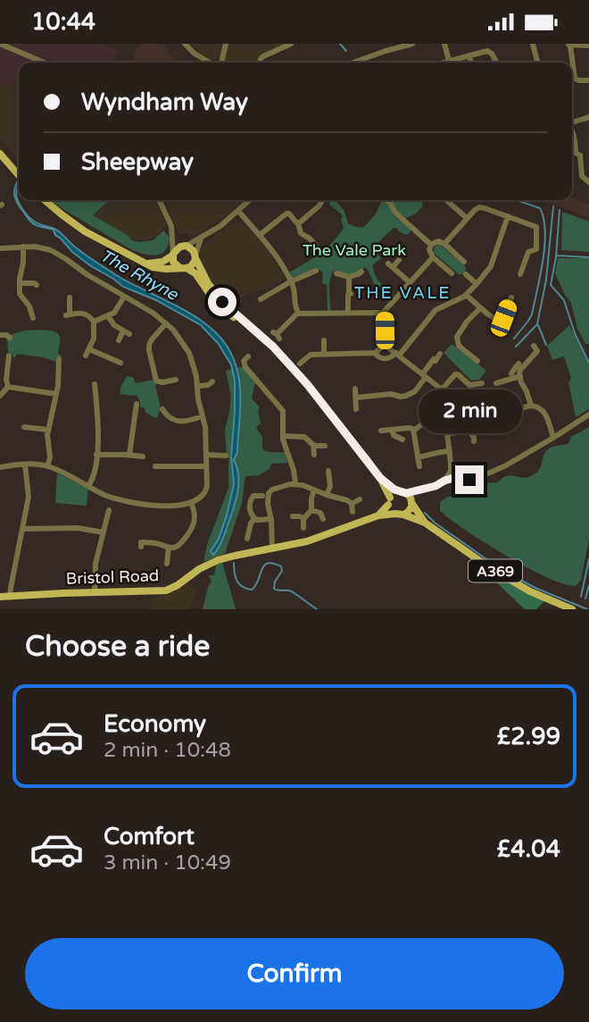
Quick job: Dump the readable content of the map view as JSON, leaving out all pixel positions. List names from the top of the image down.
{
  "streets": {
    "main road": ["A369", "Bristol Road"]
  },
  "crossings": [
    ["A369", "Bristol Road"]
  ],
  "districts": ["THE VALE"],
  "water": ["The Rhyne"],
  "parks": ["The Vale Park"],
  "page": {
    "status": "10:44",
    "banner": ["Wyndham Way", "Sheepway"],
    "bubble": "2 min",
    "heading": "Choose a ride",
    "list": [
      {
        "name": "Economy",
        "note": "2 min · 10:48",
        "value": "£2.99"
      },
      {
        "name": "Comfort",
        "note": "3 min · 10:49",
        "value": "£4.04"
      }
    ],
    "buttons": "Confirm"
  }
}
